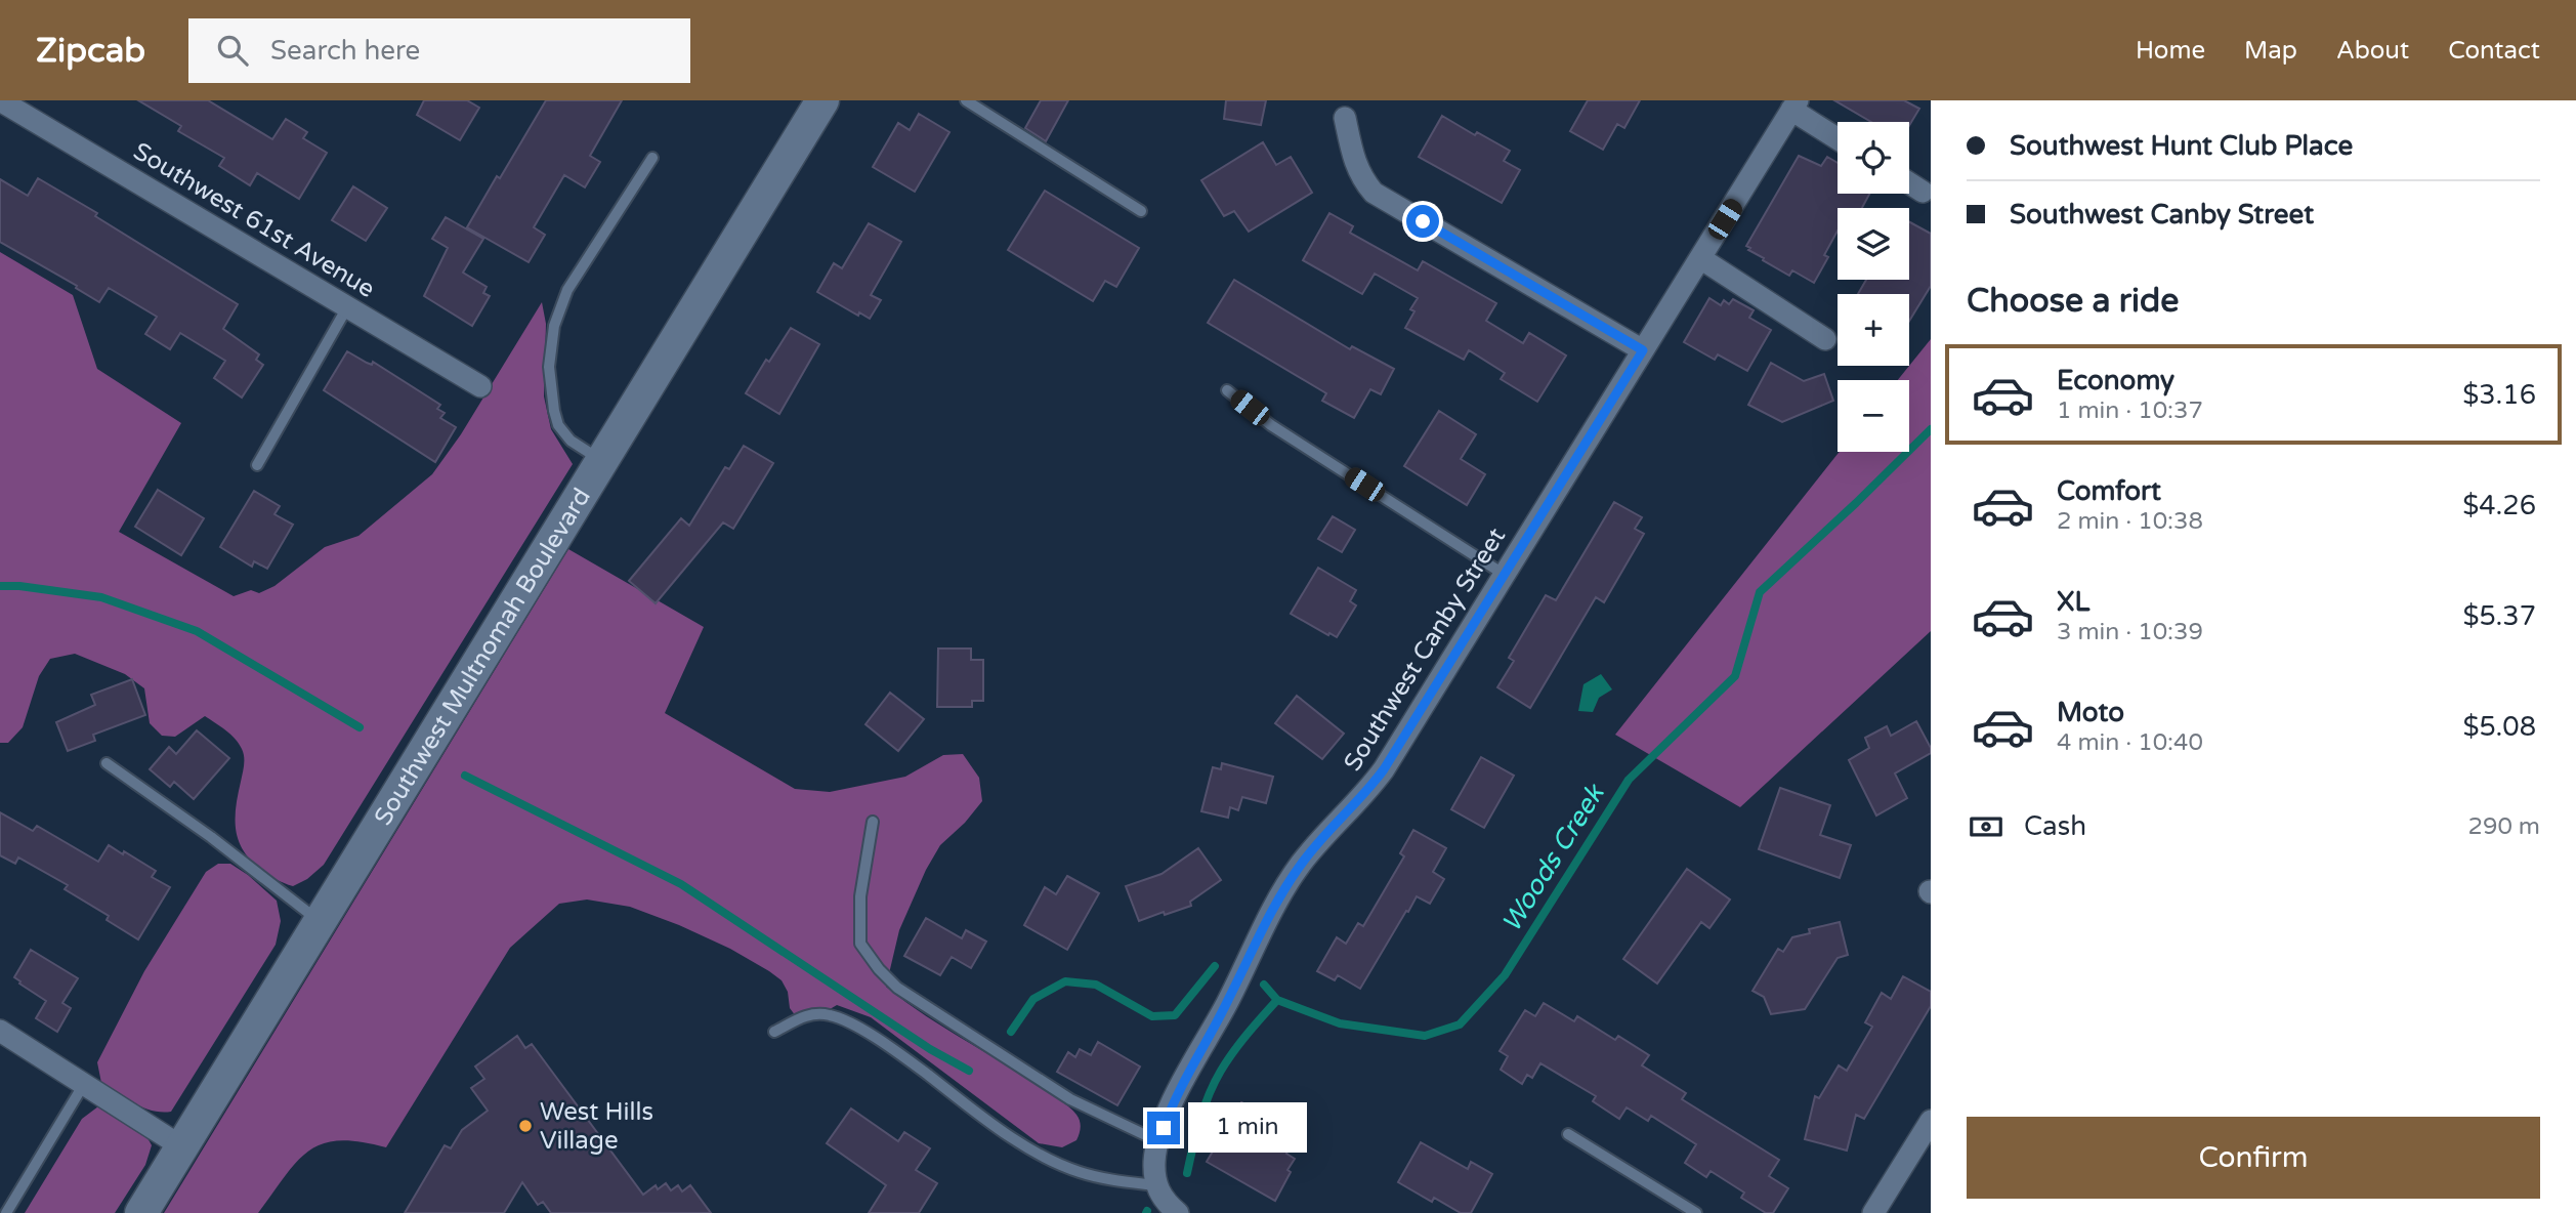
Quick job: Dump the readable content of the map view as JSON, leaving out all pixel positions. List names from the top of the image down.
{
  "streets": {
    "main road": ["Southwest Multnomah Boulevard"],
    "street": ["Southwest 61st Avenue", "Southwest Canby Street"]
  },
  "water": ["Woods Creek"],
  "places": ["West Hills Village"],
  "page": {
    "header": "Zipcab",
    "search": "Search here",
    "nav": [
      "Home",
      "Map",
      "About",
      "Contact"
    ],
    "banner": ["Southwest Hunt Club Place", "Southwest Canby Street"],
    "map_buttons": ["+", "−"],
    "heading": "Choose a ride",
    "list": [
      {
        "name": "Economy",
        "note": "1 min · 10:37",
        "value": "$3.16"
      },
      {
        "name": "Comfort",
        "note": "2 min · 10:38",
        "value": "$4.26"
      },
      {
        "name": "XL",
        "note": "3 min · 10:39",
        "value": "$5.37"
      },
      {
        "name": "Moto",
        "note": "4 min · 10:40",
        "value": "$5.08"
      }
    ],
    "pay": ["Cash", "290 m"],
    "bubble": "1 min",
    "buttons": "Confirm"
  }
}
